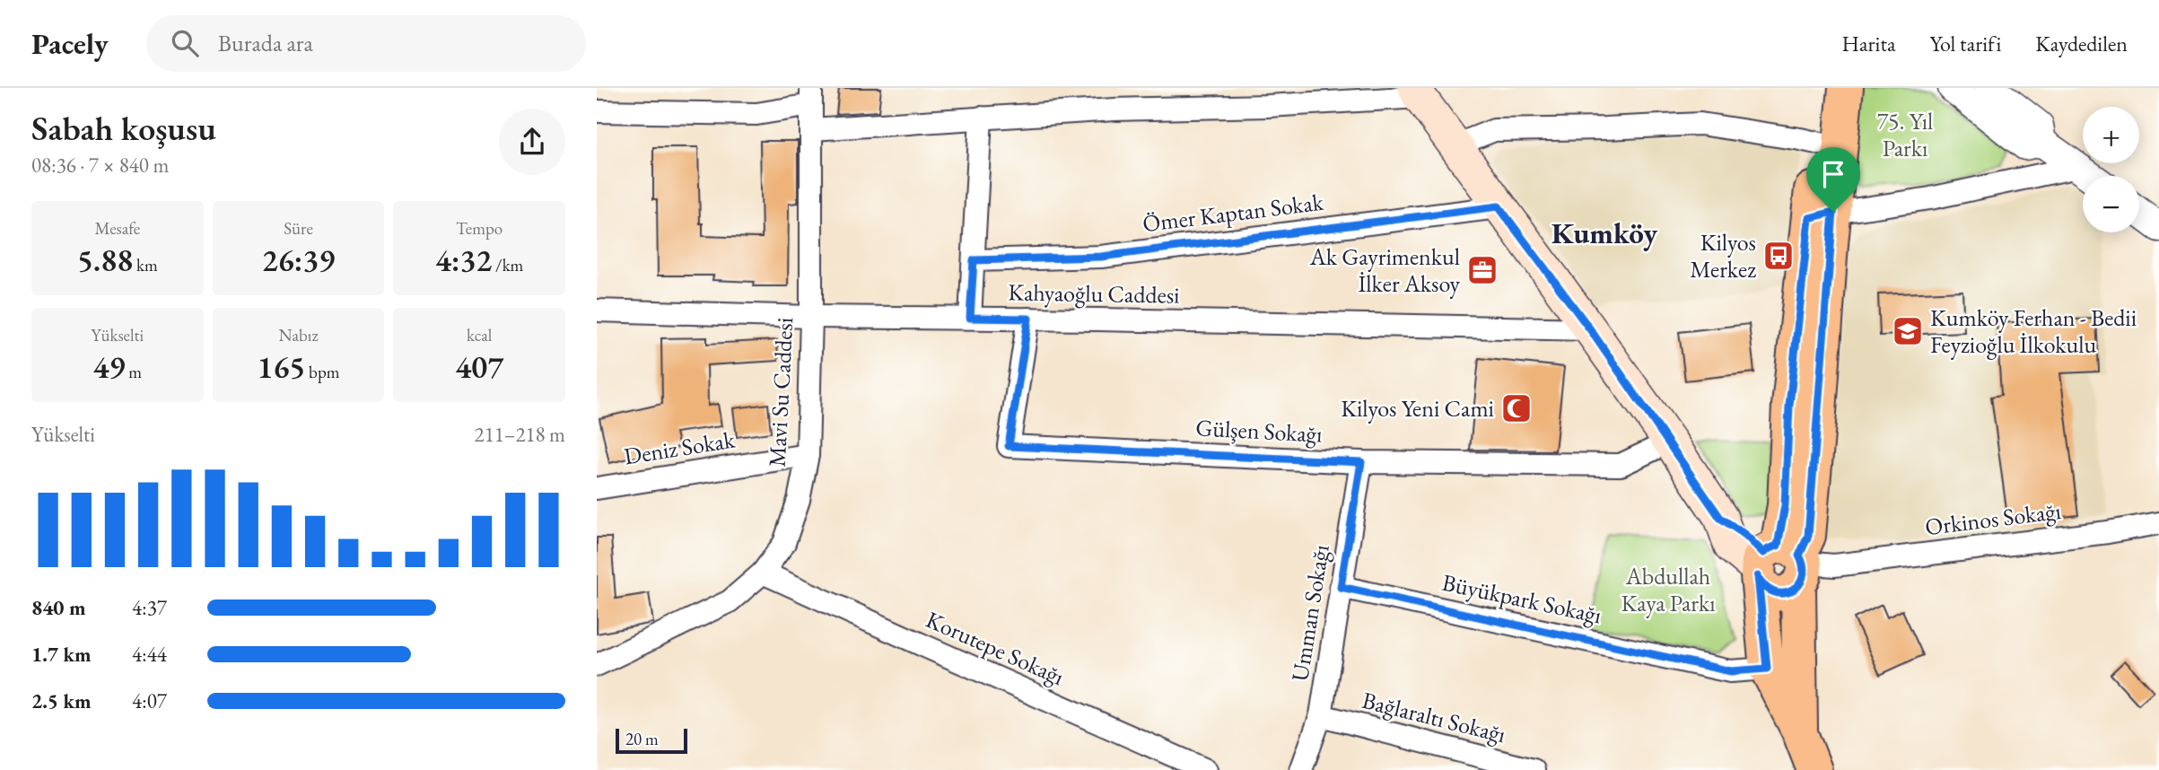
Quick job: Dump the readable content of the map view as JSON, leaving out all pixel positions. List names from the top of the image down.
{
  "streets": {
    "street": [
      "Ömer Kaptan Sokak",
      "Kahyaoğlu Caddesi",
      "Mavi Su Caddesi",
      "Gülşen Sokağı",
      "Deniz Sokak",
      "Orkinos Sokağı",
      "Büyükpark Sokağı",
      "Umman Sokağı",
      "Korutepe Sokağı",
      "Bağlaraltı Sokağı"
    ]
  },
  "crossings": [
    ["Kahyaoğlu Caddesi", "Mavi Su Caddesi"],
    ["Kahyaoğlu Caddesi", "Gülşen Sokağı"],
    ["Mavi Su Caddesi", "Deniz Sokak"],
    ["Mavi Su Caddesi", "Korutepe Sokağı"],
    ["Gülşen Sokağı", "Umman Sokağı"],
    ["Büyükpark Sokağı", "Umman Sokağı"],
    ["Umman Sokağı", "Bağlaraltı Sokağı"]
  ],
  "districts": ["Kumköy"],
  "parks": ["75. Yıl Parkı", "Abdullah Kaya Parkı"],
  "places": {
    "bus stop": ["Kilyos Merkez"],
    "office": ["Ak Gayrimenkul İlker Aksoy"],
    "school or university": ["Kumköy Ferhan - Bedii Feyzioğlu İlkokulu"],
    "mosque": ["Kilyos Yeni Cami"]
  },
  "scale_bar": "20 m",
  "page": {
    "header": "Pacely",
    "search": "Burada ara",
    "nav": ["Harita", "Yol tarifi", "Kaydedilen"],
    "heading": ["Sabah koşusu", "08:36 · 7 × 840 m"],
    "map_buttons": ["+", "−"],
    "stats": [
      ["Mesafe", "5.88 km"],
      ["Süre", "26:39"],
      ["Tempo", "4:32 /km"],
      ["Yükselti", "49 m"],
      ["Nabız", "165 bpm"],
      ["kcal", "407"]
    ],
    "chart": ["Yükselti", "211–218 m"],
    "list": [
      {
        "name": "840 m",
        "note": "4:37"
      },
      {
        "name": "1.7 km",
        "note": "4:44"
      },
      {
        "name": "2.5 km",
        "note": "4:07"
      }
    ],
    "scale": "20 m"
  }
}
